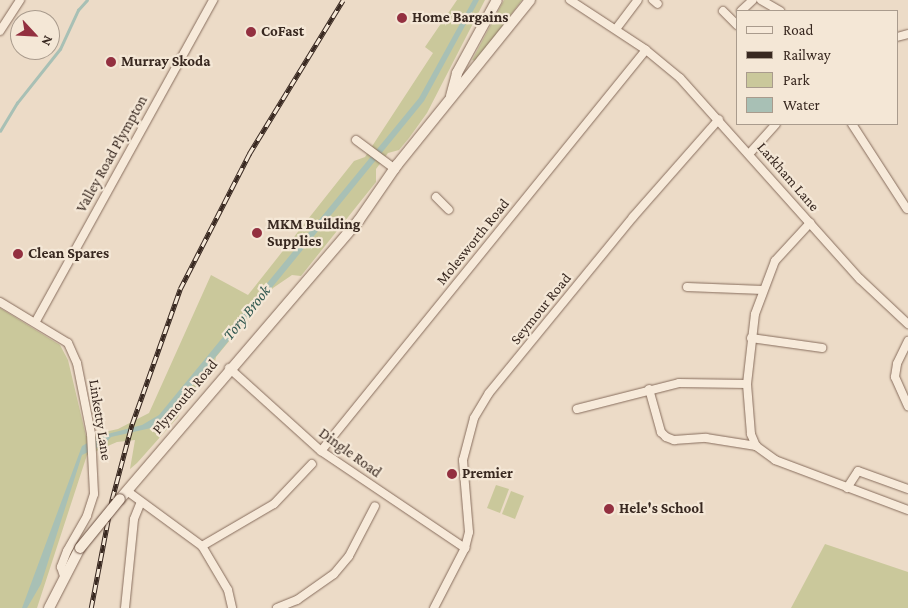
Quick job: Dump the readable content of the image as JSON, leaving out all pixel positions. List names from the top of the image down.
{
  "streets": {
    "main road": ["Plymouth Road"],
    "street": [
      "Valley Road Plympton",
      "Larkham Lane",
      "Molesworth Road",
      "Seymour Road",
      "Linketty Lane",
      "Dingle Road"
    ]
  },
  "crossings": [
    ["Valley Road Plympton", "Linketty Lane"],
    ["Larkham Lane", "Molesworth Road"],
    ["Larkham Lane", "Seymour Road"],
    ["Molesworth Road", "Dingle Road"],
    ["Seymour Road", "Dingle Road"],
    ["Plymouth Road", "Linketty Lane"],
    ["Plymouth Road", "Dingle Road"]
  ],
  "water": ["Tory Brook"],
  "places": [
    "Home Bargains",
    "CoFast",
    "Murray Skoda",
    "MKM Building Supplies",
    "Clean Spares",
    "Premier",
    "Hele's School"
  ],
  "legend": [
    "Road",
    "Railway",
    "Park",
    "Water"
  ],
  "north": "bottom right"
}
